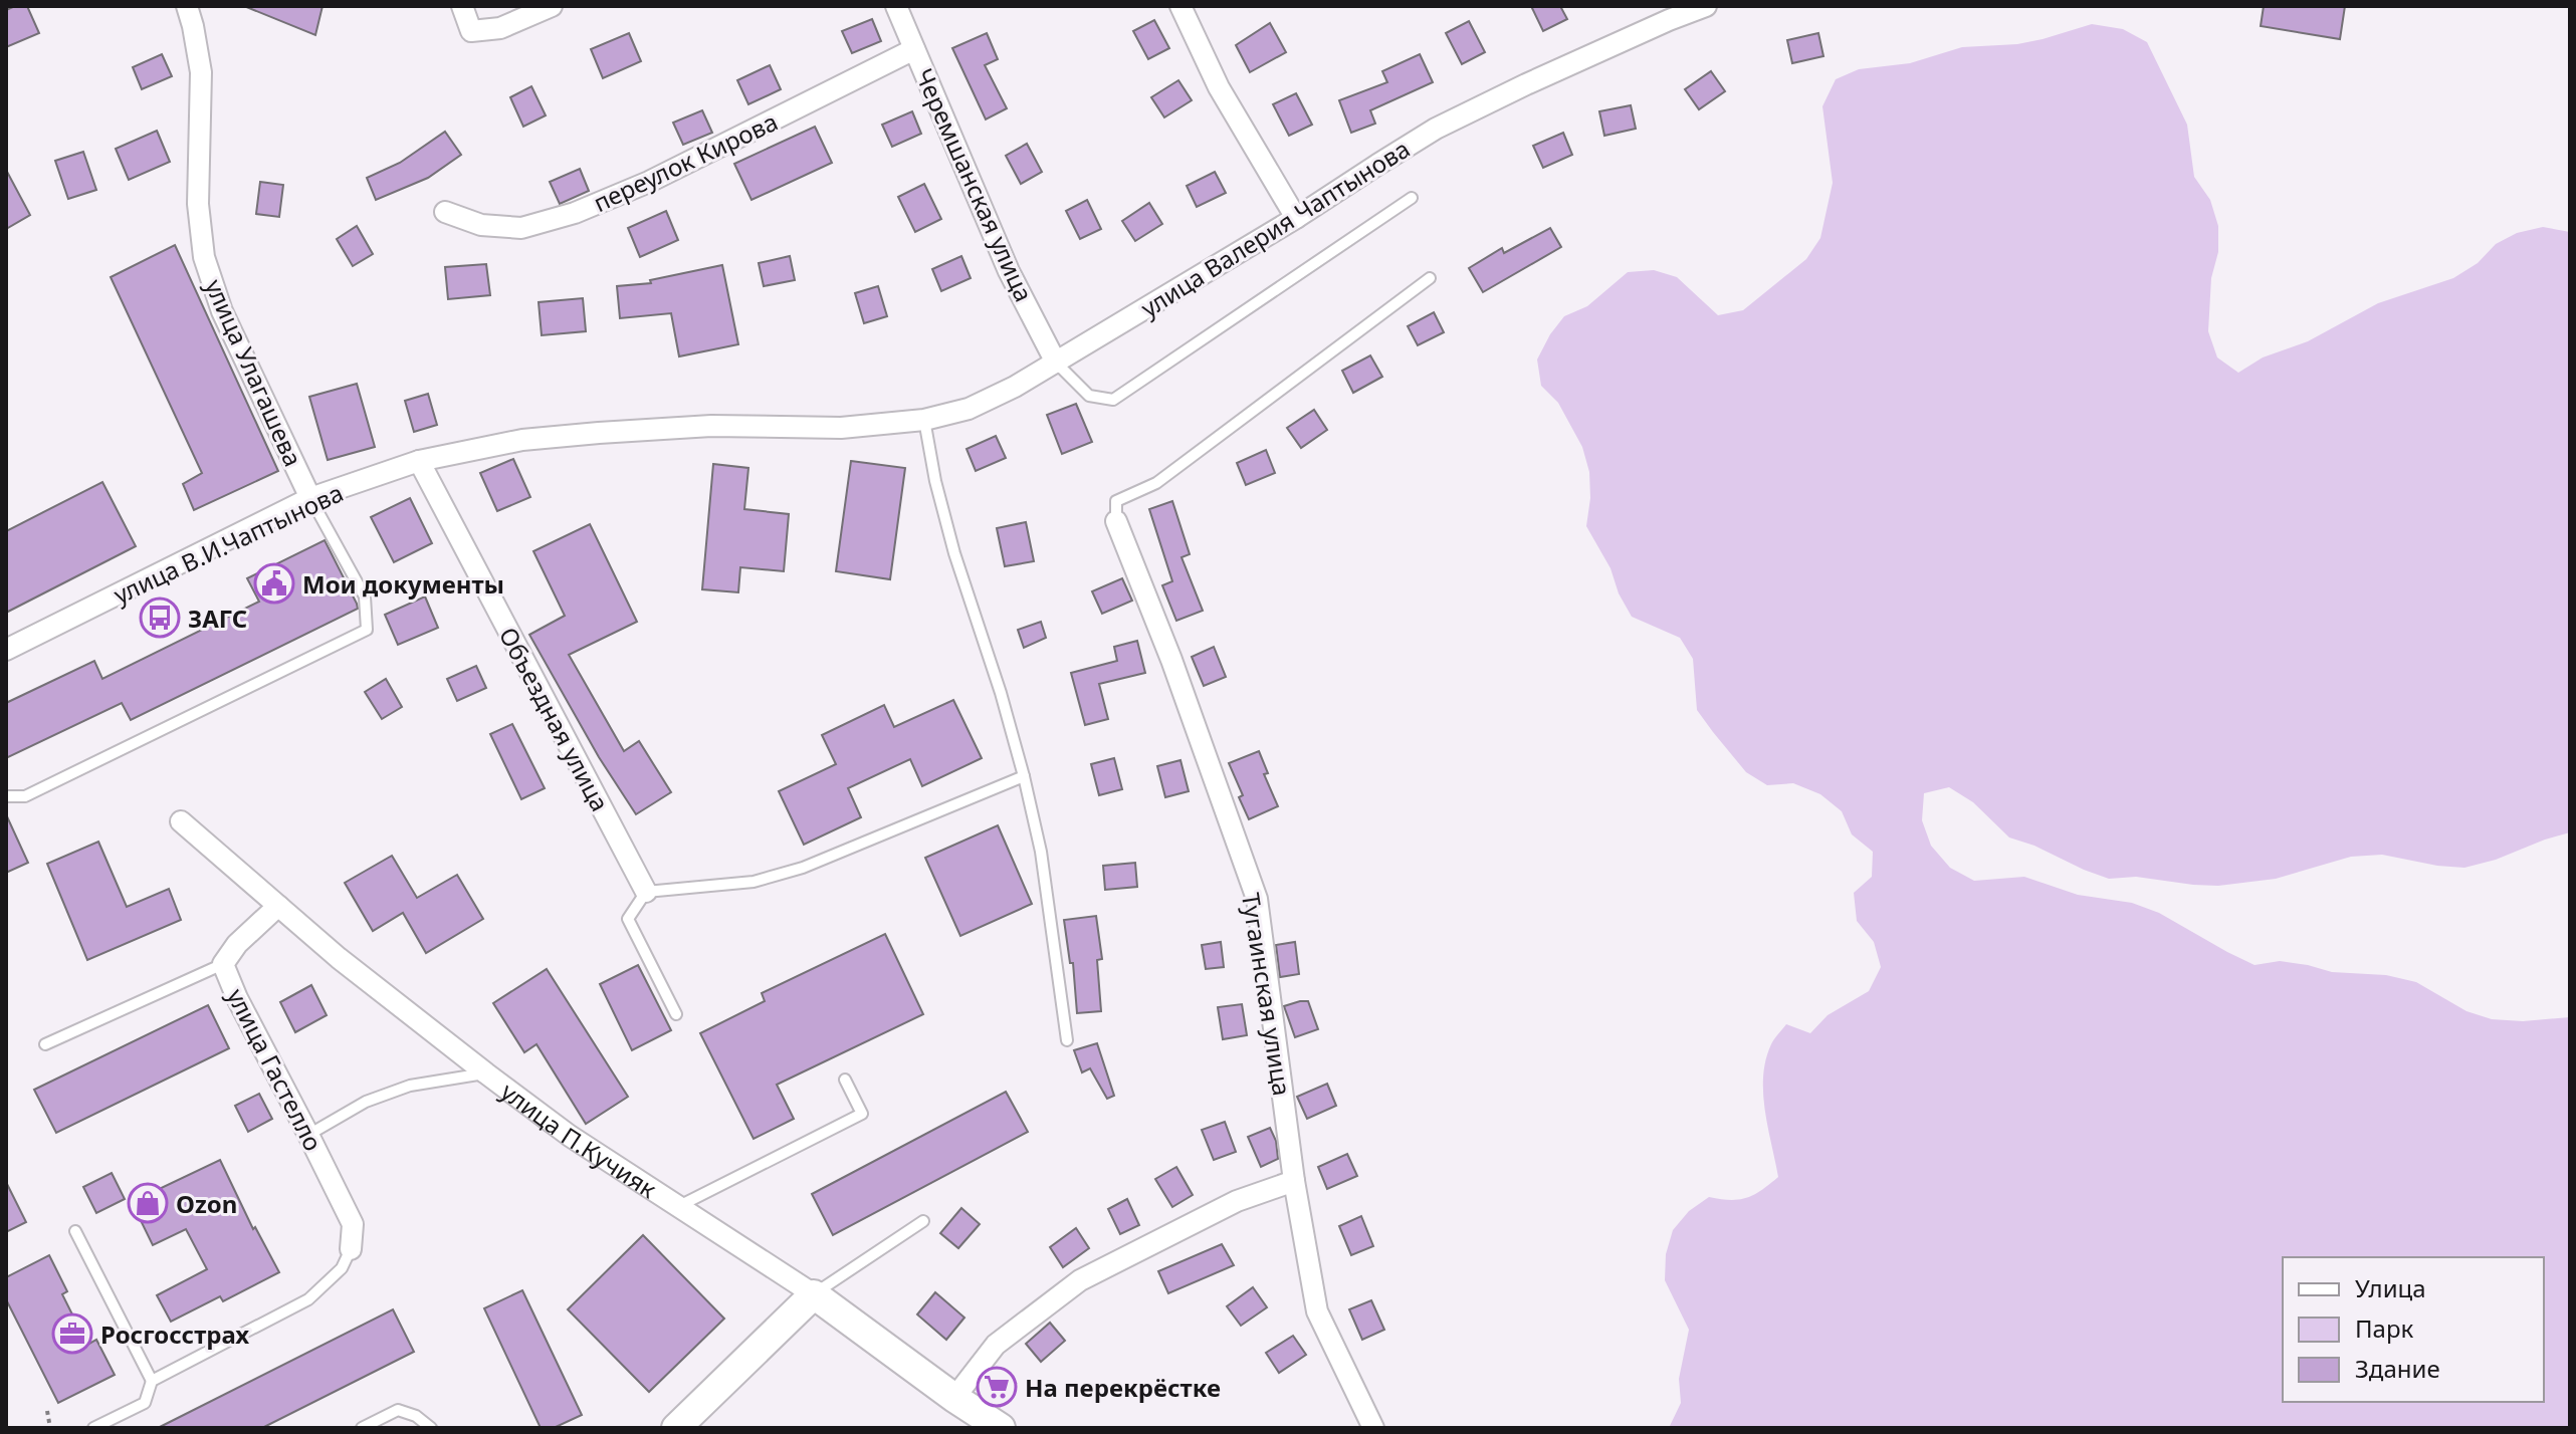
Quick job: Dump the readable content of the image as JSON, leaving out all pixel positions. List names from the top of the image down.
{
  "streets": {
    "street": [
      "переулок Кирова",
      "Черемшанская улица",
      "улица Валерия Чаптынова",
      "улица Улагашева",
      "улица В.И.Чаптынова",
      "Объездная улица",
      "Тугаинская улица",
      "улица Гастелло",
      "улица П.Кучияк"
    ]
  },
  "crossings": [
    ["переулок Кирова", "Черемшанская улица"],
    ["Черемшанская улица", "улица Валерия Чаптынова"],
    ["улица Валерия Чаптынова", "улица В.И.Чаптынова"],
    ["улица Улагашева", "улица В.И.Чаптынова"],
    ["улица В.И.Чаптынова", "Объездная улица"],
    ["улица Гастелло", "улица П.Кучияк"]
  ],
  "places": {
    "public building": ["Мои документы"],
    "bus stop": ["ЗАГС"],
    "shop": ["Ozon"],
    "office": ["Росгосстрах"],
    "supermarket": ["На перекрёстке"]
  },
  "legend": ["Улица", "Парк", "Здание"]
}
